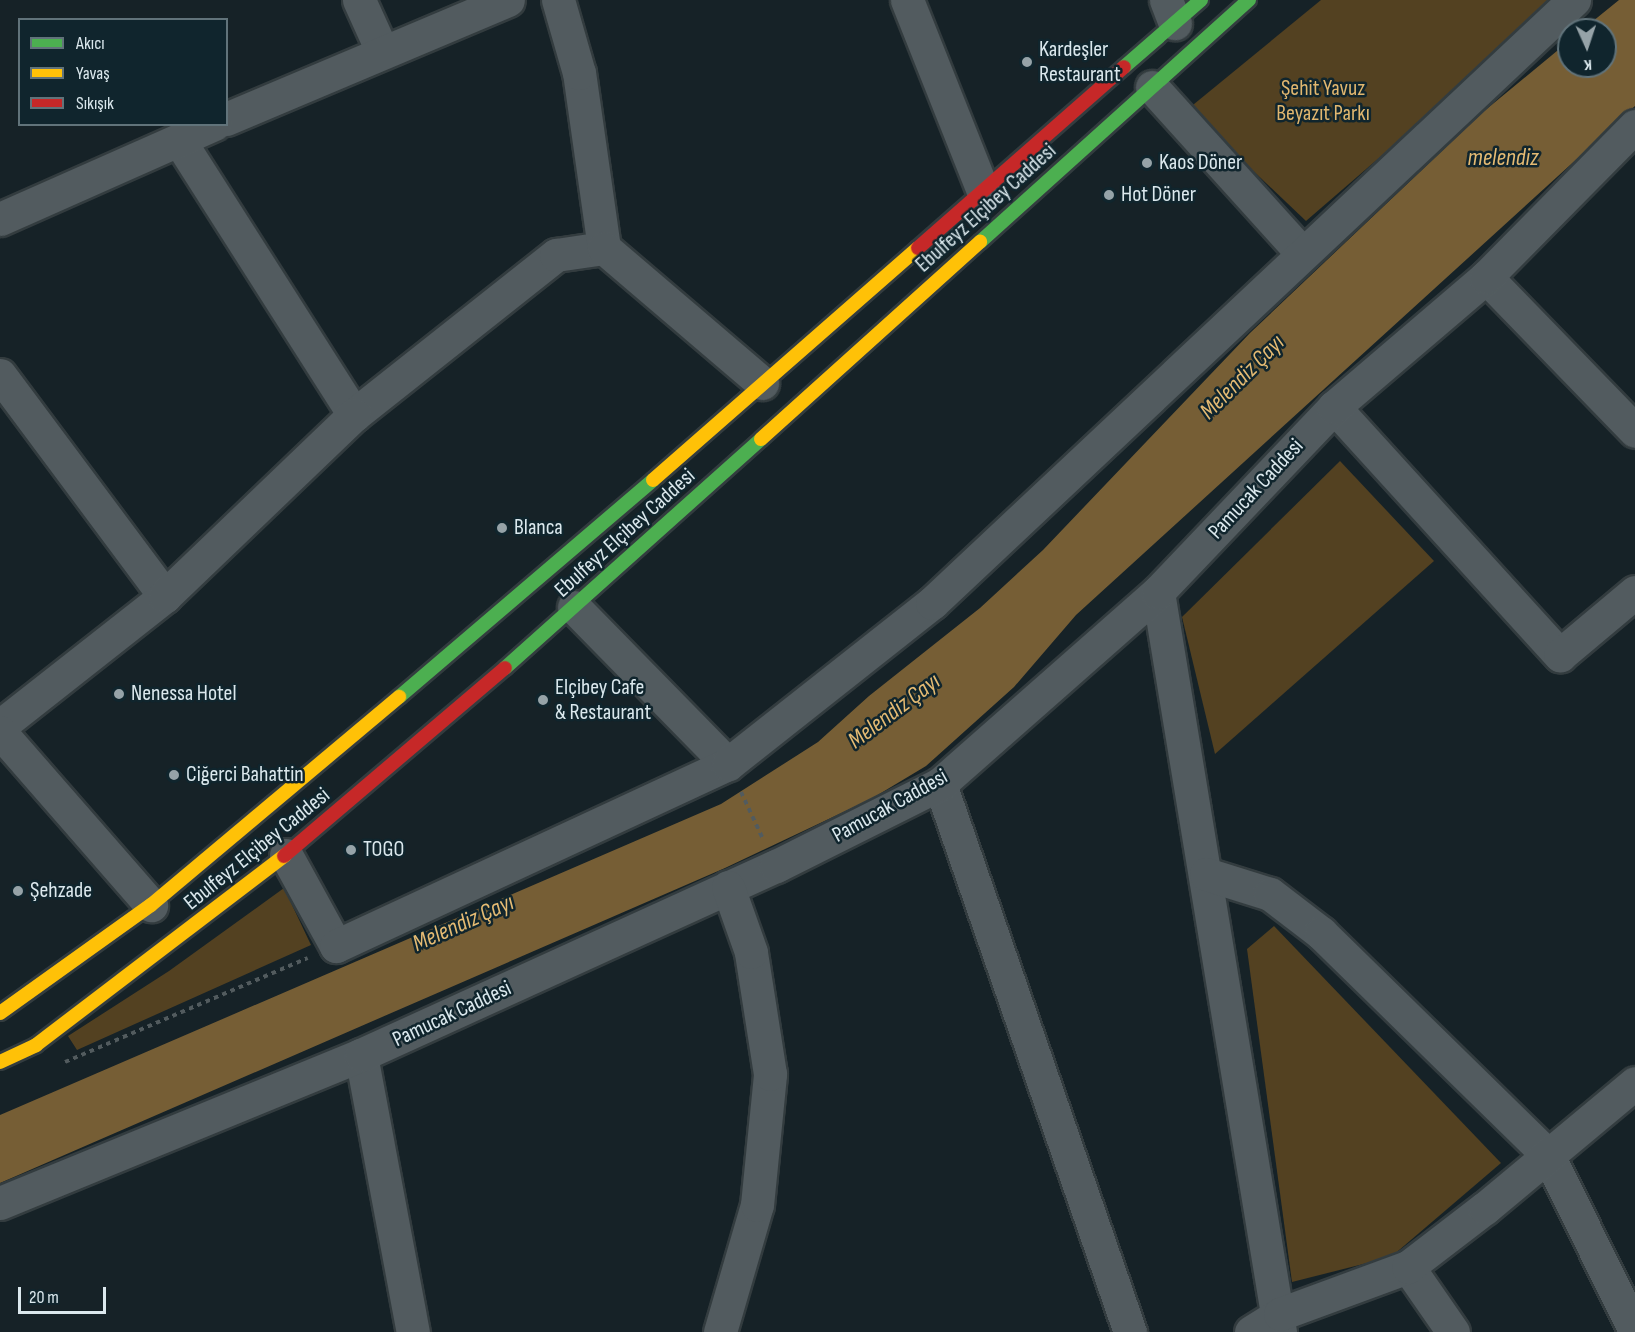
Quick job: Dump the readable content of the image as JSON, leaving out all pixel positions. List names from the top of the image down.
{
  "streets": {
    "main road": ["Ebulfeyz Elçibey Caddesi"],
    "street": ["Pamucak Caddesi"]
  },
  "water": ["melendiz", "Melendiz Çayı"],
  "parks": ["Şehit Yavuz Beyazıt Parkı"],
  "places": [
    "Kardeşler Restaurant",
    "Kaos Döner",
    "Hot Döner",
    "Blanca",
    "Nenessa Hotel",
    "Elçibey Cafe & Restaurant",
    "Ciğerci Bahattin",
    "TOGO",
    "Şehzade"
  ],
  "legend": ["Akıcı", "Yavaş", "Sıkışık"],
  "scale_bar": "20 m",
  "north": "bottom"
}
